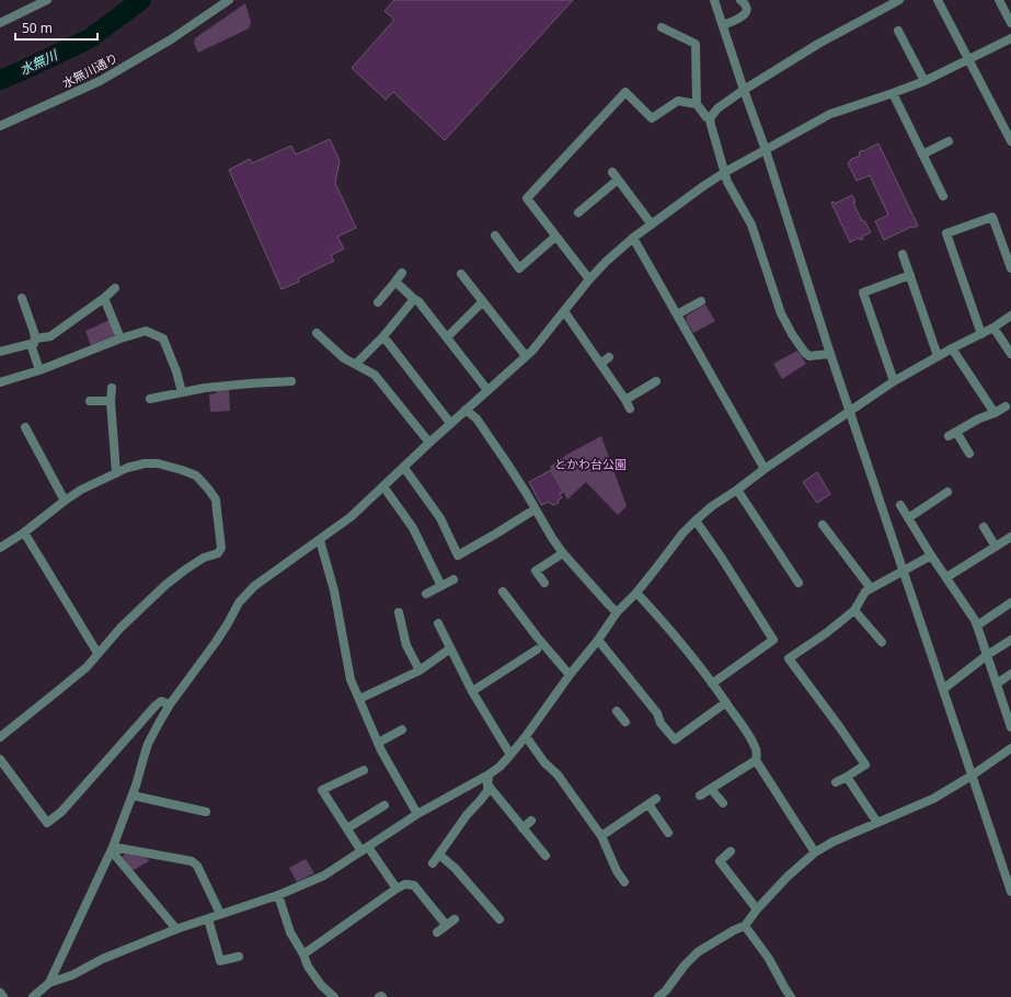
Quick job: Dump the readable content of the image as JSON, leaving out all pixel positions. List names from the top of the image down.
{
  "streets": {
    "street": ["水無川通り"]
  },
  "water": ["水無川"],
  "parks": ["とかわ台公園"],
  "scale_bar": "50 m"
}
